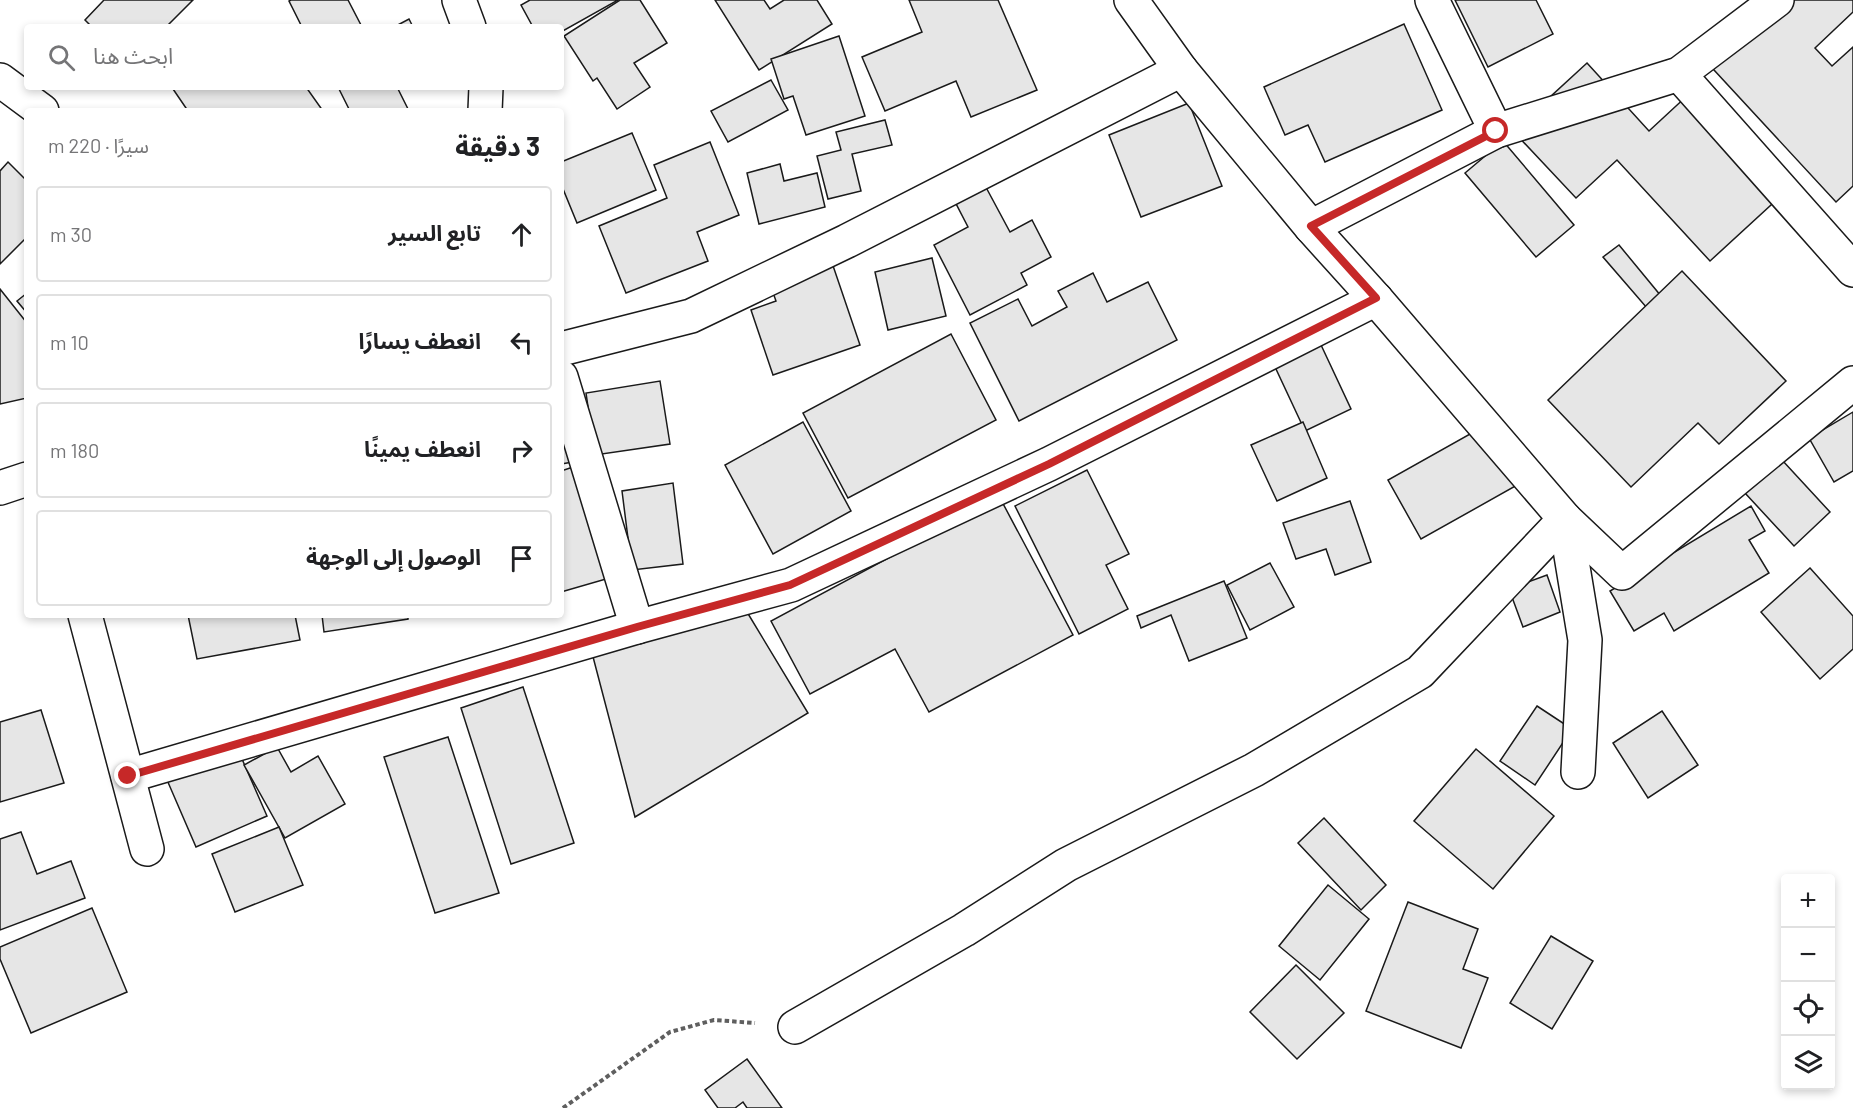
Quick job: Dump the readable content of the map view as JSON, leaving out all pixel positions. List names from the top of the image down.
{
  "page": {
    "search": "ابحث هنا",
    "heading": ["3 دقيقة", "سيرًا · 220 m"],
    "list": [
      ["تابع السير", "30 m"],
      ["انعطف يسارًا", "10 m"],
      ["انعطف يمينًا", "180 m"],
      "الوصول إلى الوجهة"
    ],
    "map_buttons": ["+", "−"]
  }
}
